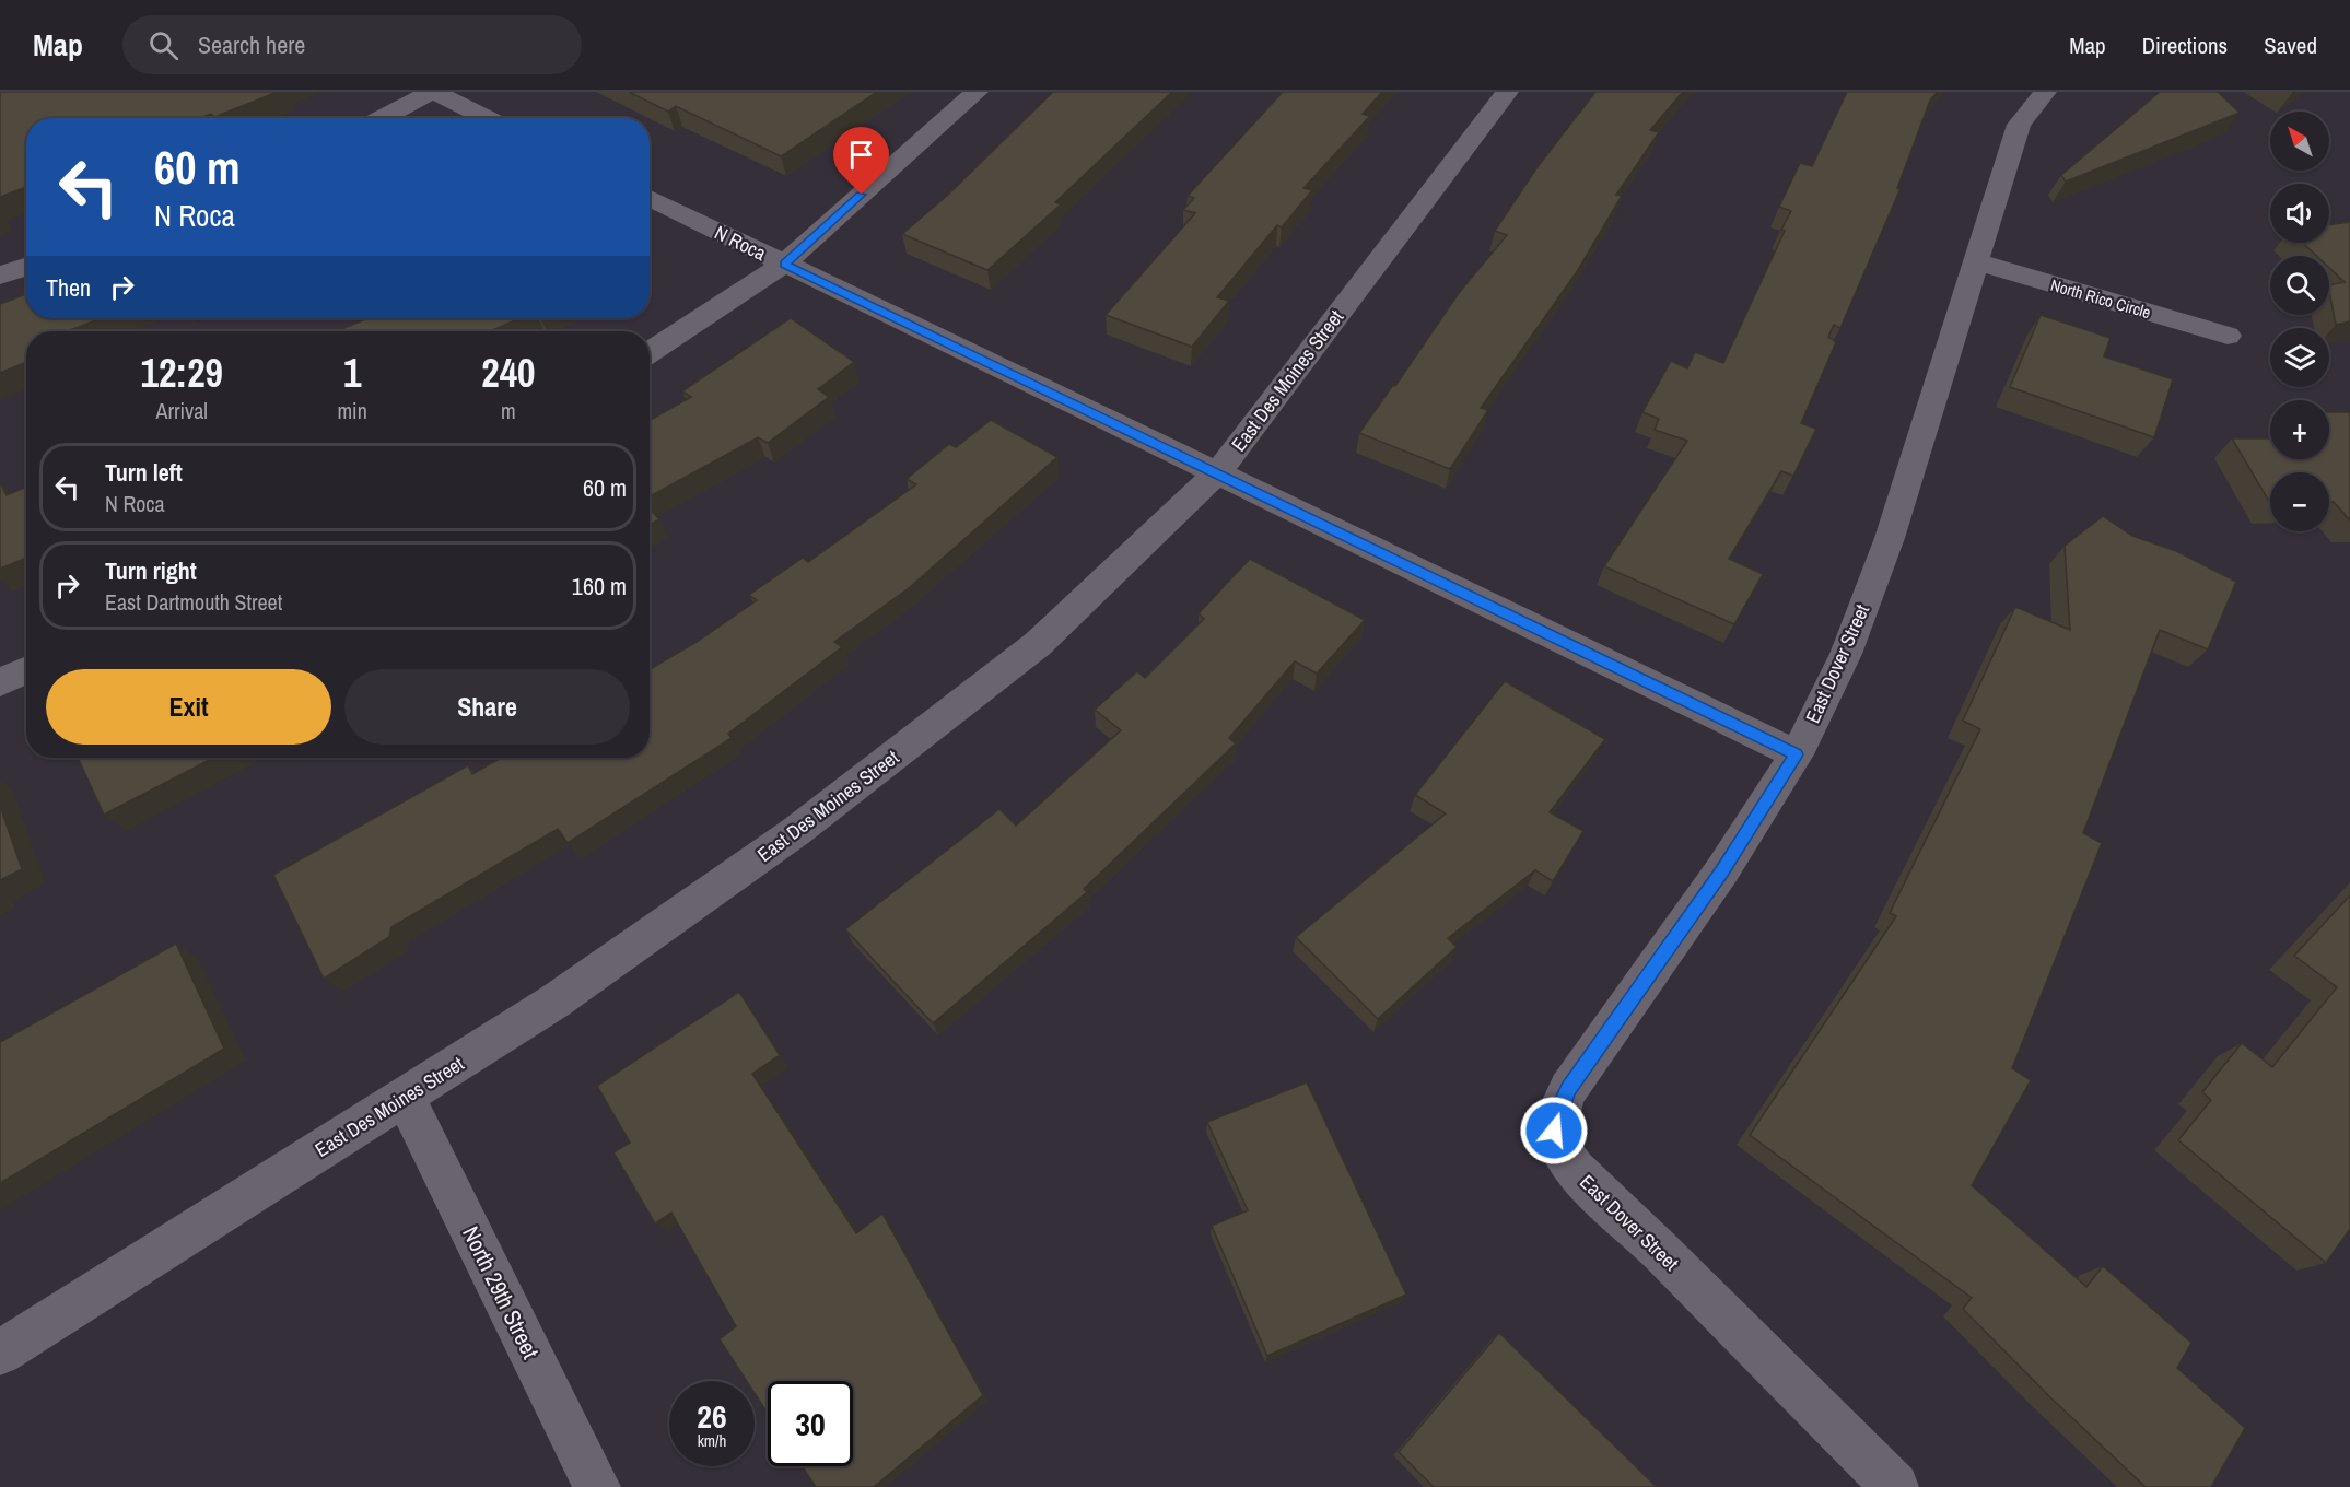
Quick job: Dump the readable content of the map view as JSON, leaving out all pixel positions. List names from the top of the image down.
{
  "streets": {
    "street": [
      "N Roca",
      "North Rico Circle",
      "East Des Moines Street",
      "East Dover Street",
      "North 29th Street"
    ]
  },
  "crossings": [
    ["N Roca", "East Des Moines Street"],
    ["N Roca", "East Dover Street"],
    ["North Rico Circle", "East Dover Street"],
    ["East Des Moines Street", "North 29th Street"]
  ],
  "north": "top left",
  "page": {
    "header": "Map",
    "search": "Search here",
    "nav": ["Map", "Directions", "Saved"],
    "map_buttons": ["+", "−"],
    "turn": ["60 m", "N Roca"],
    "then": "Then",
    "eta": [
      "12:29",
      "Arrival",
      "1",
      "min",
      "240",
      "m"
    ],
    "list": [
      {
        "name": "Turn left",
        "note": "N Roca",
        "value": "60 m"
      },
      {
        "name": "Turn right",
        "note": "East Dartmouth Street",
        "value": "160 m"
      }
    ],
    "buttons": ["Exit", "Share"],
    "speed": "26 km/h",
    "limit": "30"
  }
}
